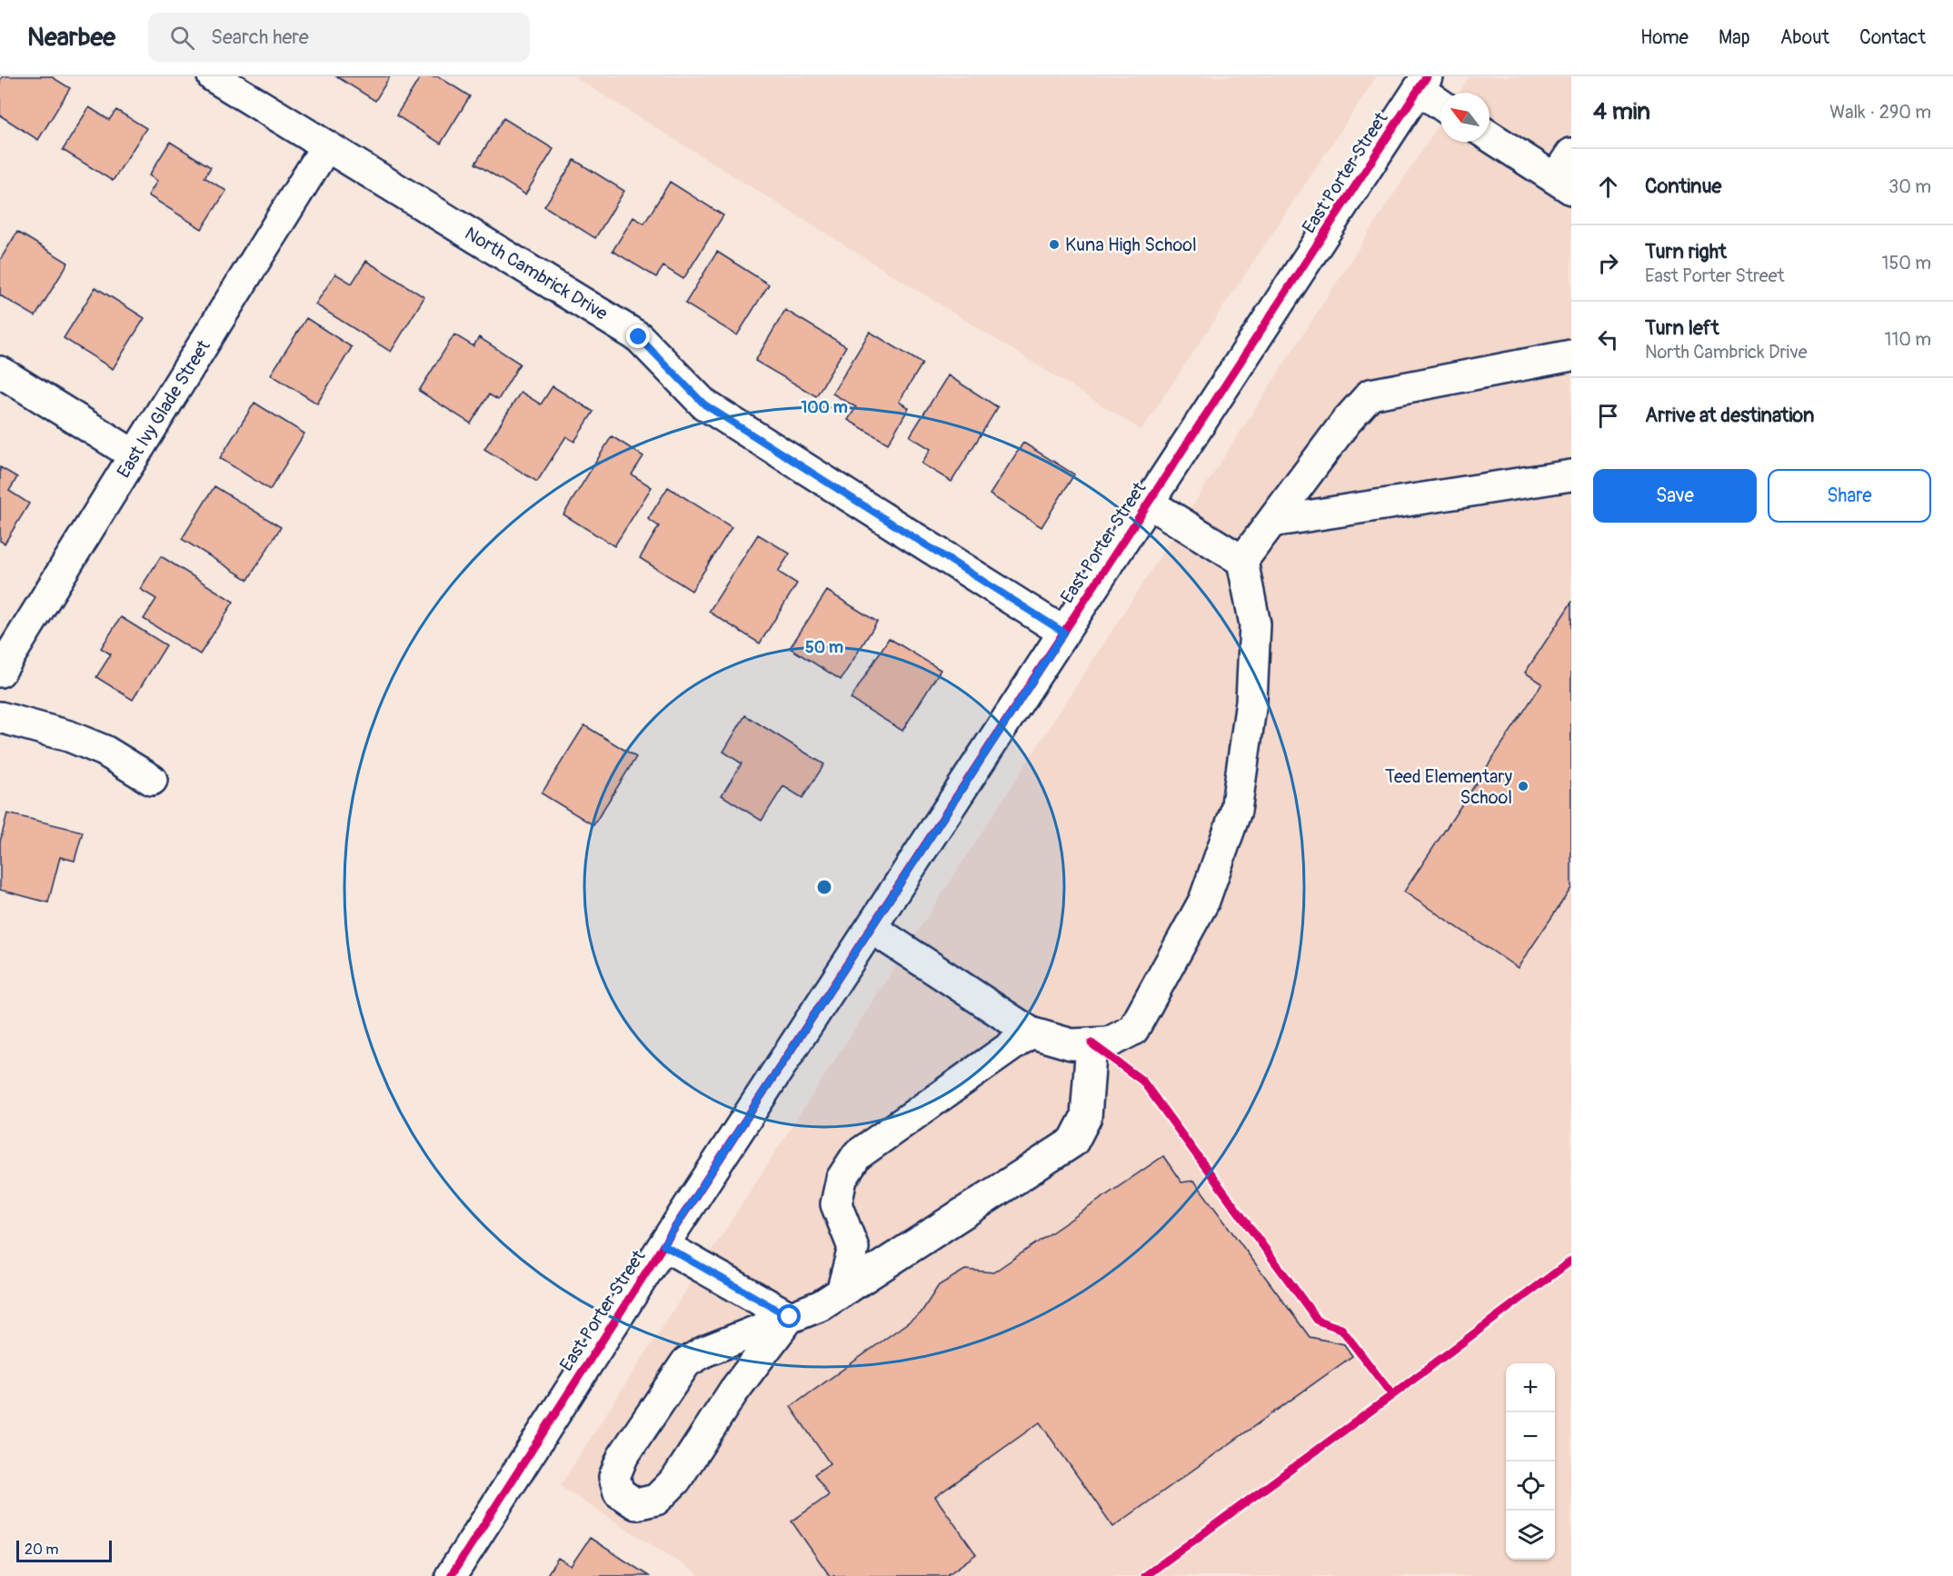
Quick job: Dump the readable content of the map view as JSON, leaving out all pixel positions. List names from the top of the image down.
{
  "streets": {
    "street": ["East Porter Street", "North Cambrick Drive", "East Ivy Glade Street"]
  },
  "crossings": [
    ["East Porter Street", "North Cambrick Drive"],
    ["North Cambrick Drive", "East Ivy Glade Street"]
  ],
  "places": ["Kuna High School", "Teed Elementary School"],
  "scale_bar": "20 m",
  "north": "top left",
  "page": {
    "header": "Nearbee",
    "search": "Search here",
    "nav": [
      "Home",
      "Map",
      "About",
      "Contact"
    ],
    "heading": ["4 min", "Walk · 290 m"],
    "list": [
      ["Continue", "30 m"],
      ["Turn right", "East Porter Street", "150 m"],
      ["Turn left", "North Cambrick Drive", "110 m"],
      "Arrive at destination"
    ],
    "buttons": ["Save", "Share"],
    "map_buttons": ["+", "−"],
    "scale": "20 m"
  },
  "rings": ["100 m", "50 m"]
}
